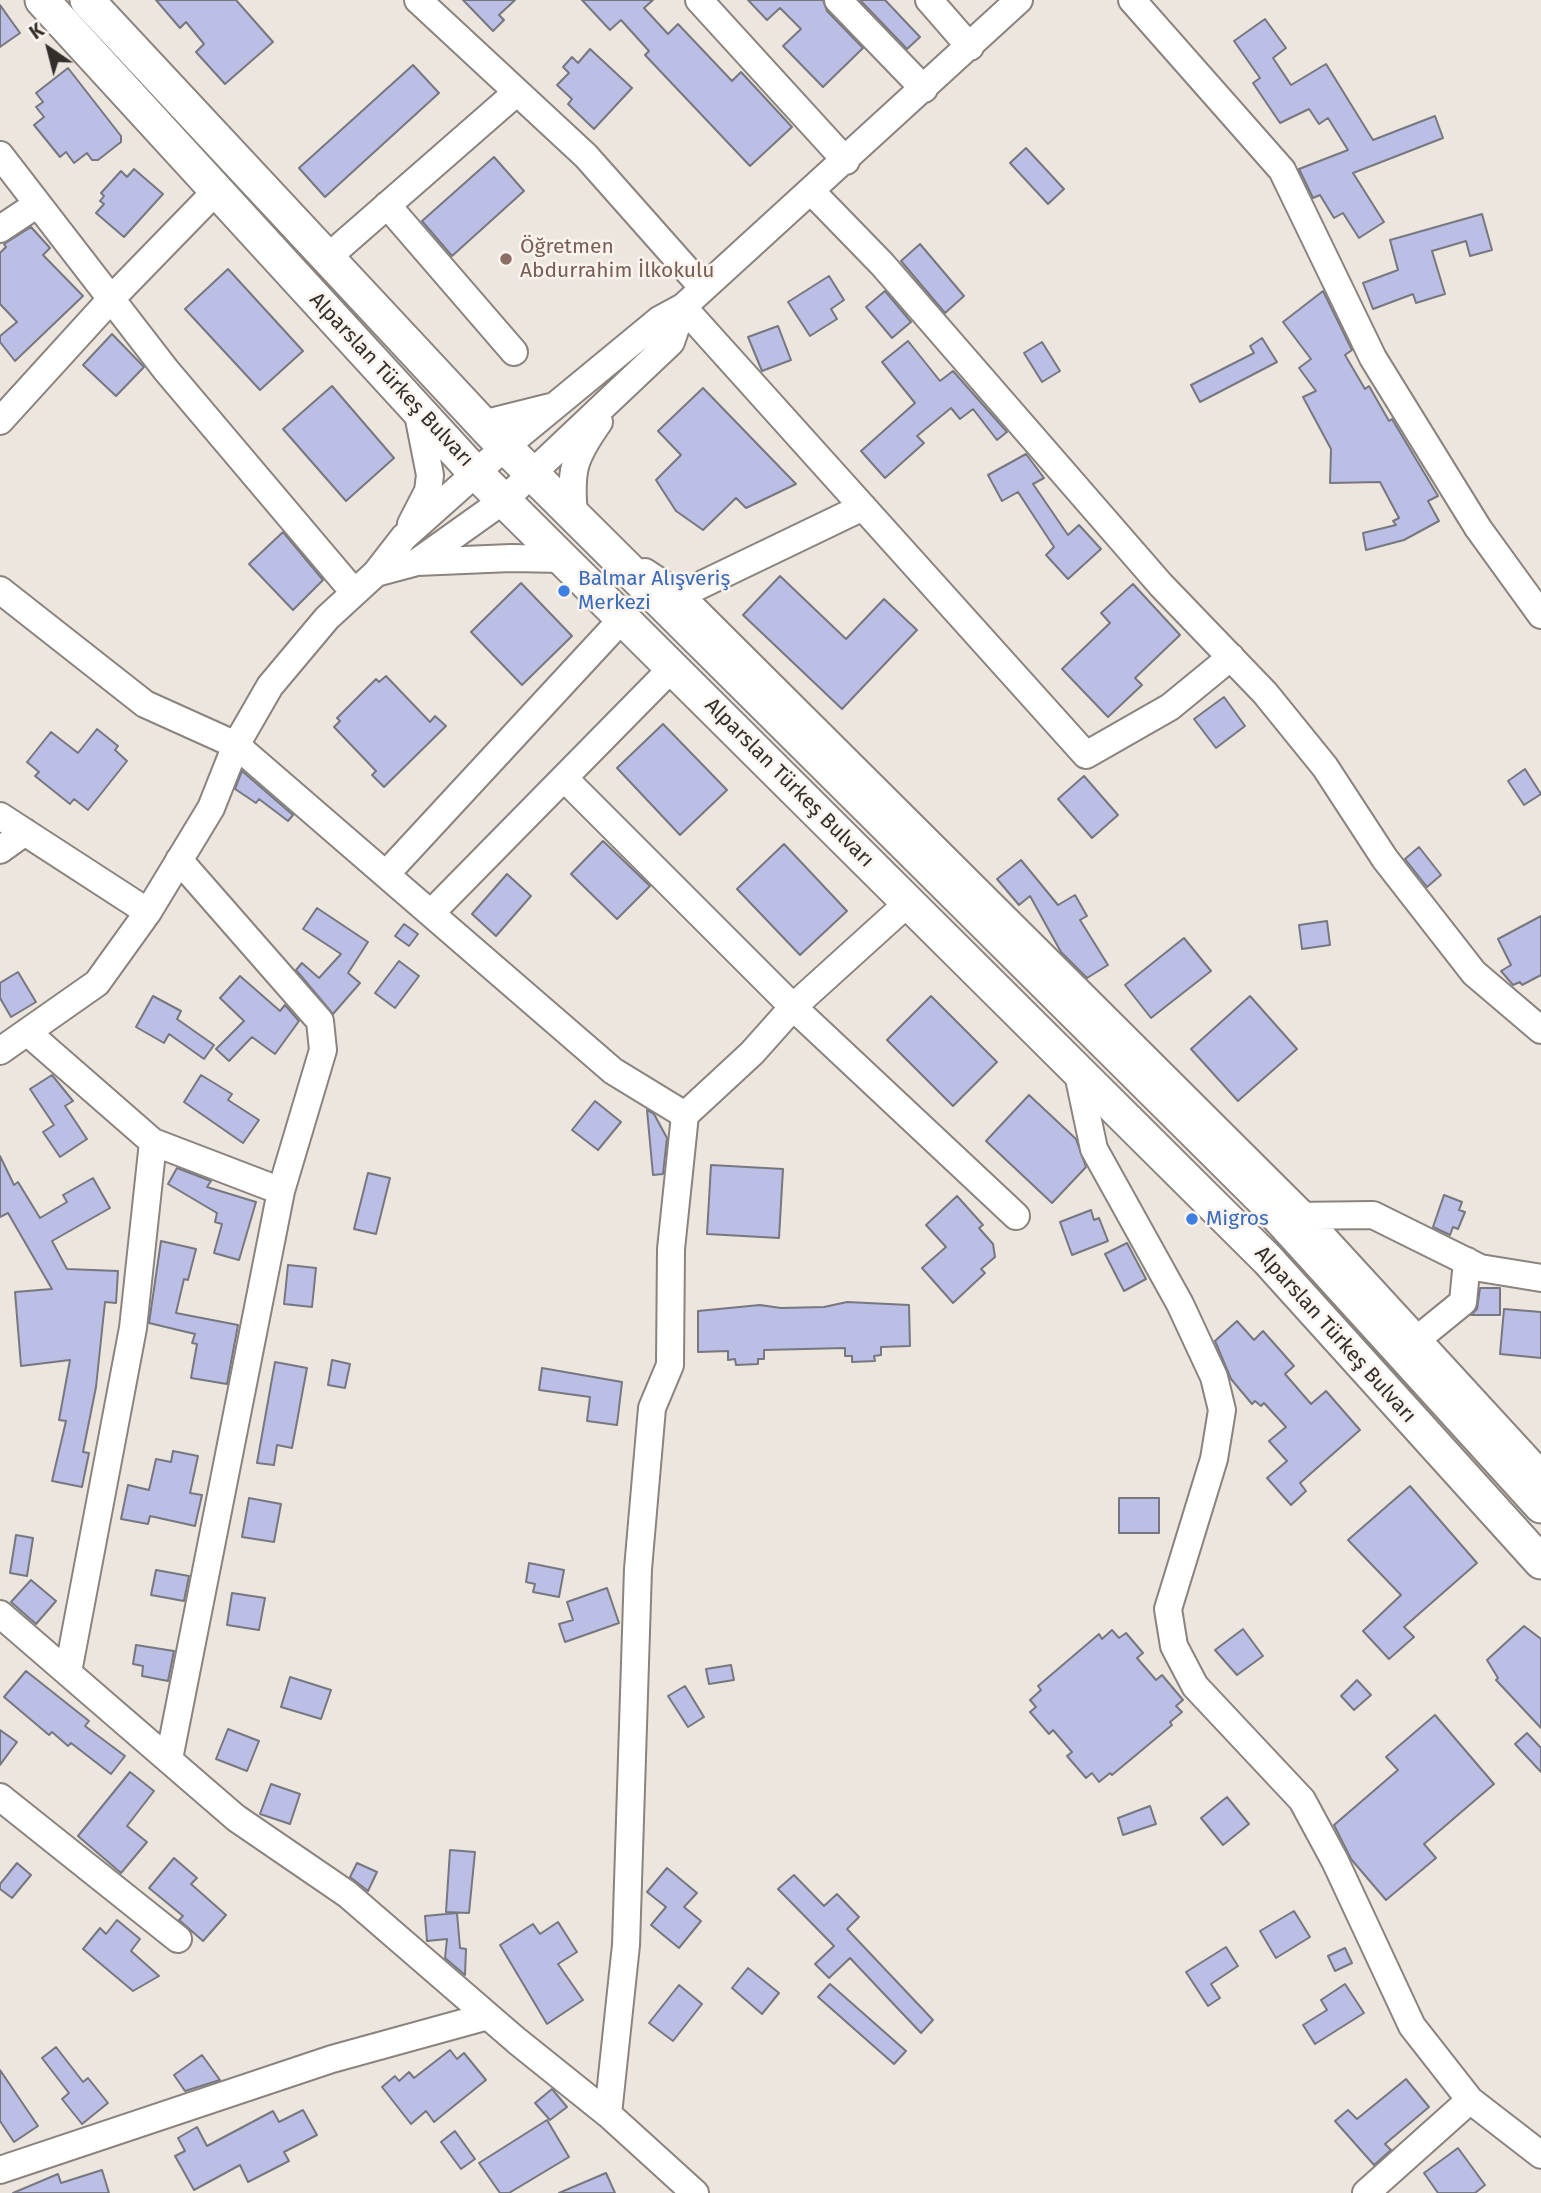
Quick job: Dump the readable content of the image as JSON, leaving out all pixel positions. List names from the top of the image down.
{
  "streets": {
    "main road": ["Alparslan Türkeş Bulvarı"]
  },
  "places": ["Öğretmen Abdurrahim İlkokulu", "Balmar Alışveriş Merkezi", "Migros"],
  "north": "top left"
}
